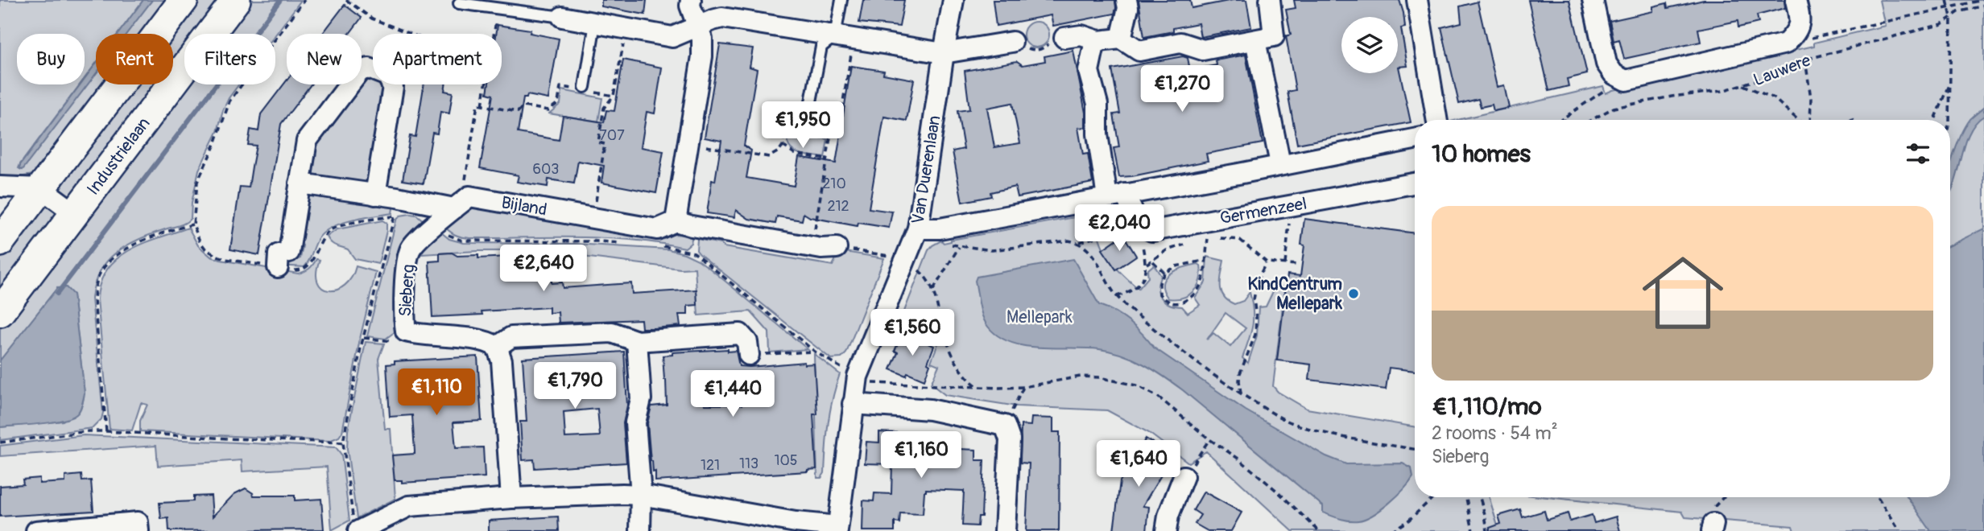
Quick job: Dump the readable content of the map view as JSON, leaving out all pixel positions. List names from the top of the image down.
{
  "streets": {
    "main road": ["Industrielaan"],
    "street": [
      "Lauwere",
      "Van Duerenlaan",
      "Bijland",
      "Germenzeel",
      "Sieberg"
    ]
  },
  "crossings": [
    ["Bijland", "Sieberg"]
  ],
  "parks": ["Mellepark"],
  "places": ["KindCentrum Mellepark"],
  "house_numbers": [
    "707",
    "603",
    "210",
    "212",
    "105",
    "113",
    "121"
  ],
  "page": {
    "chip": [
      "Buy",
      "Rent",
      "Filters",
      "New",
      "Apartment"
    ],
    "price": [
      "€1,270",
      "€1,950",
      "€2,040",
      "€2,640",
      "€1,560",
      "€1,790",
      "€1,110",
      "€1,440",
      "€1,160",
      "€1,640"
    ],
    "heading": "10 homes",
    "list": [
      {
        "name": "€1,110/mo",
        "note": "2 rooms · 54 m² · Sieberg"
      }
    ]
  }
}
